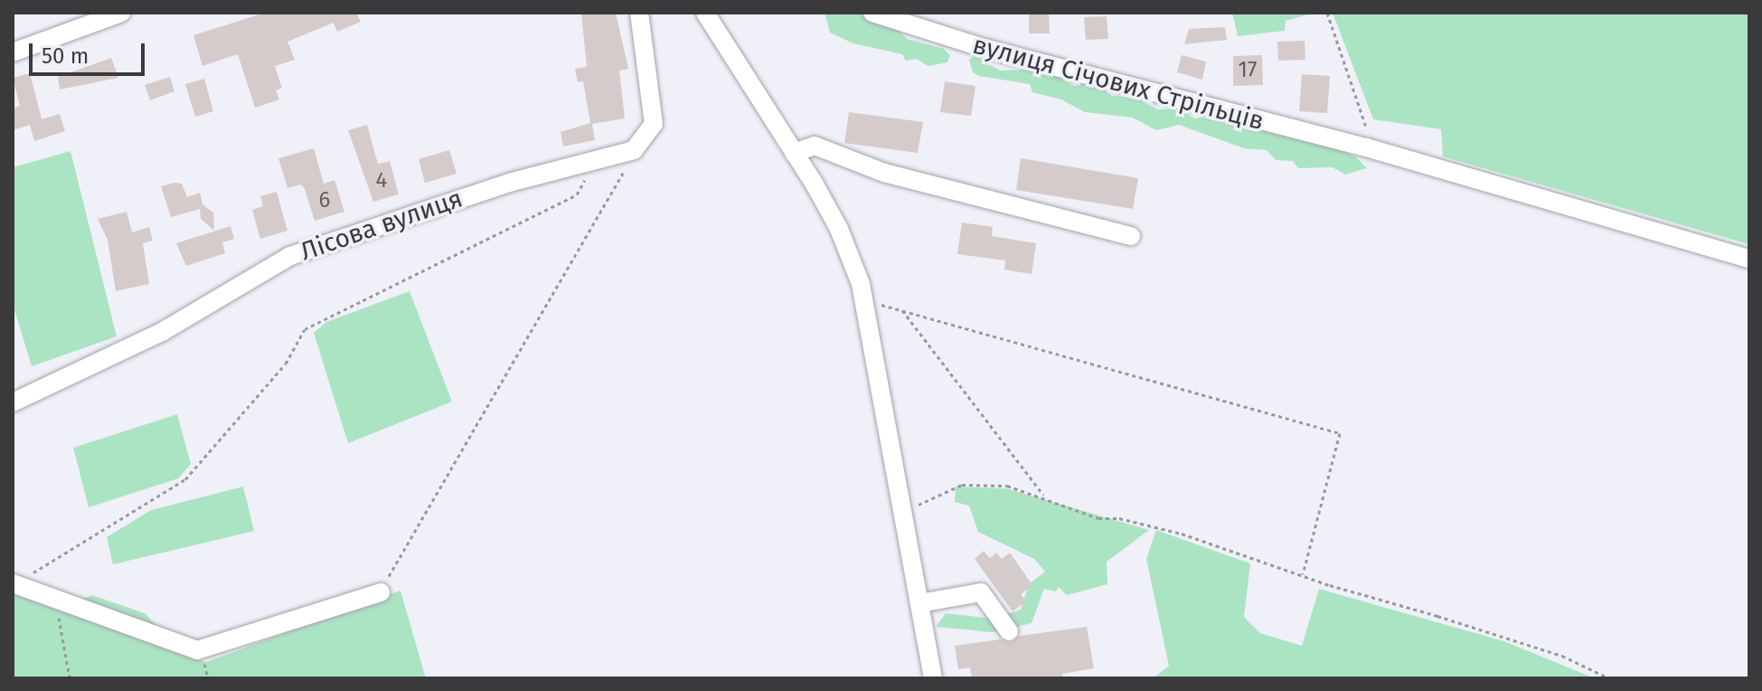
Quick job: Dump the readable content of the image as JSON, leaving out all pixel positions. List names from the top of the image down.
{
  "streets": {
    "street": ["вулиця Січових Стрільців", "Лісова вулиця"]
  },
  "house_numbers": ["17", "4", "6"],
  "scale_bar": "50 m"
}
